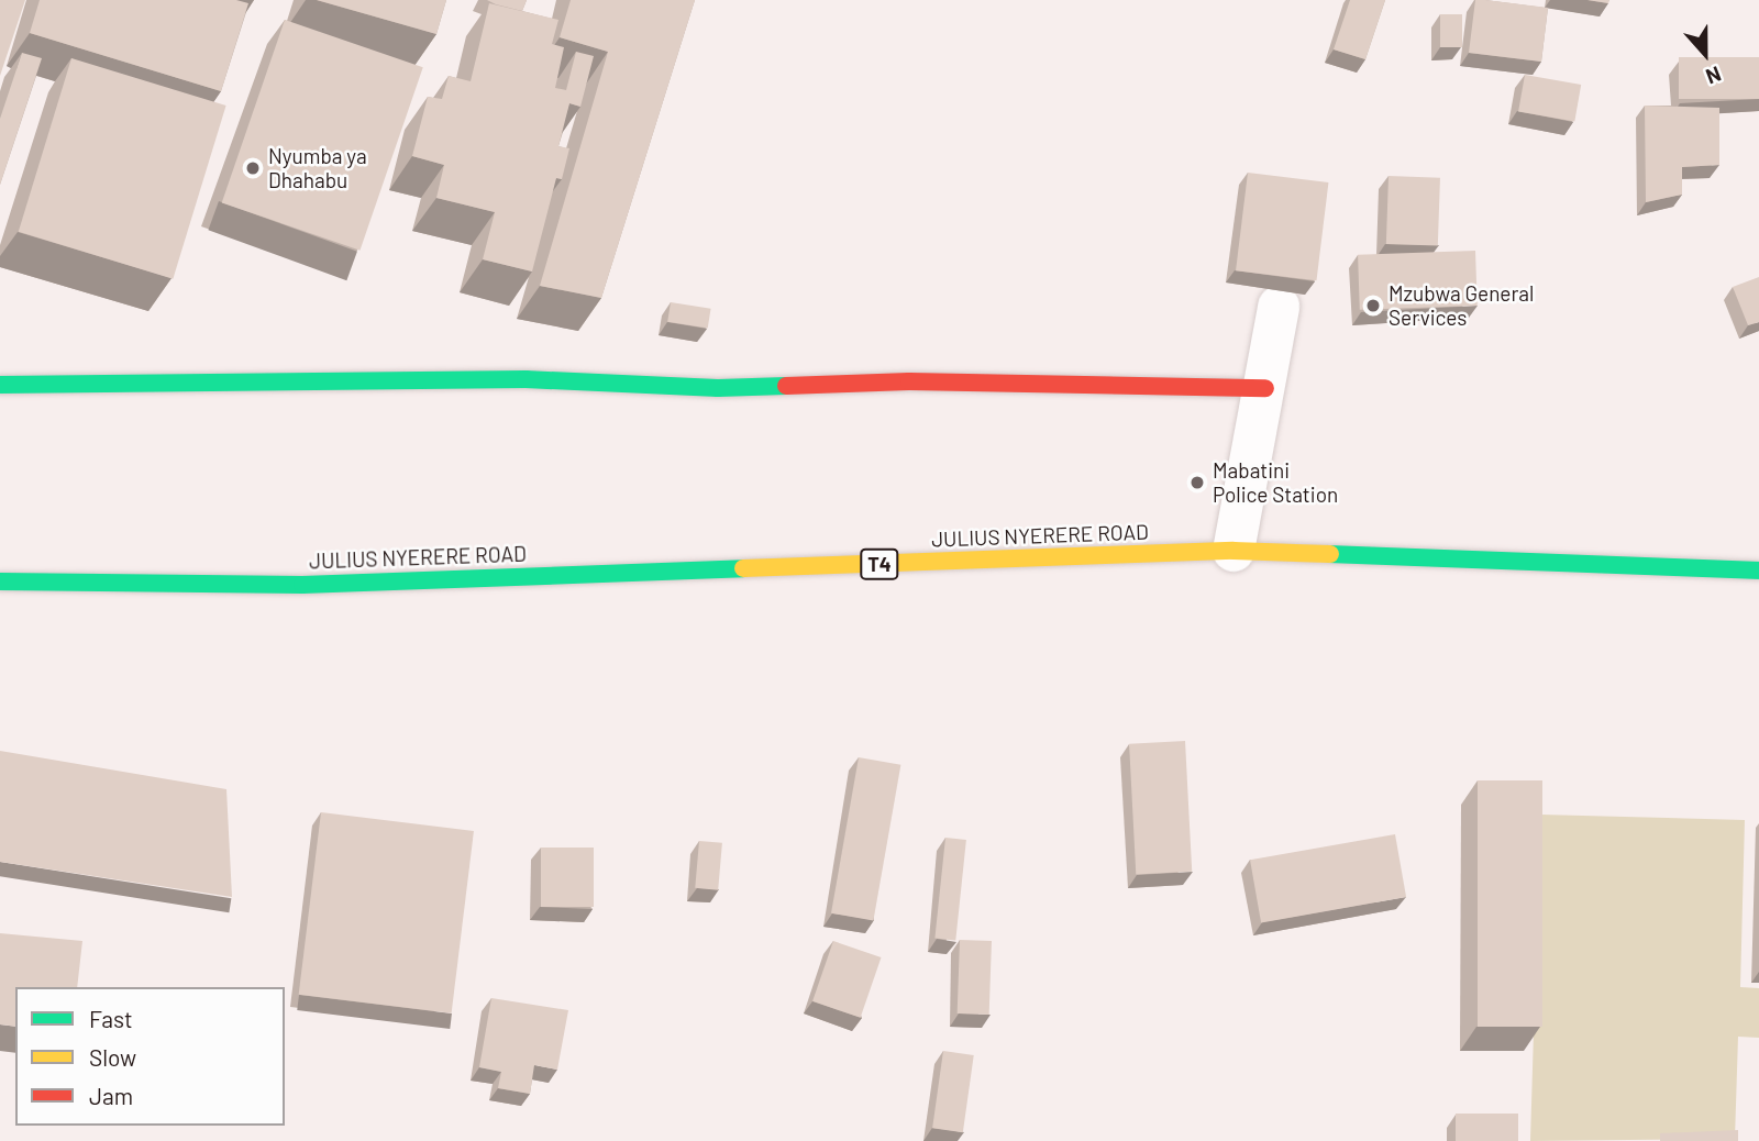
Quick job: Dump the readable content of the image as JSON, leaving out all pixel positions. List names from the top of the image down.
{
  "streets": {
    "main road": ["JULIUS NYERERE ROAD", "T4"]
  },
  "places": ["Nyumba ya Dhahabu", "Mzubwa General Services", "Mabatini Police Station"],
  "legend": ["Fast", "Slow", "Jam"],
  "north": "bottom"
}
